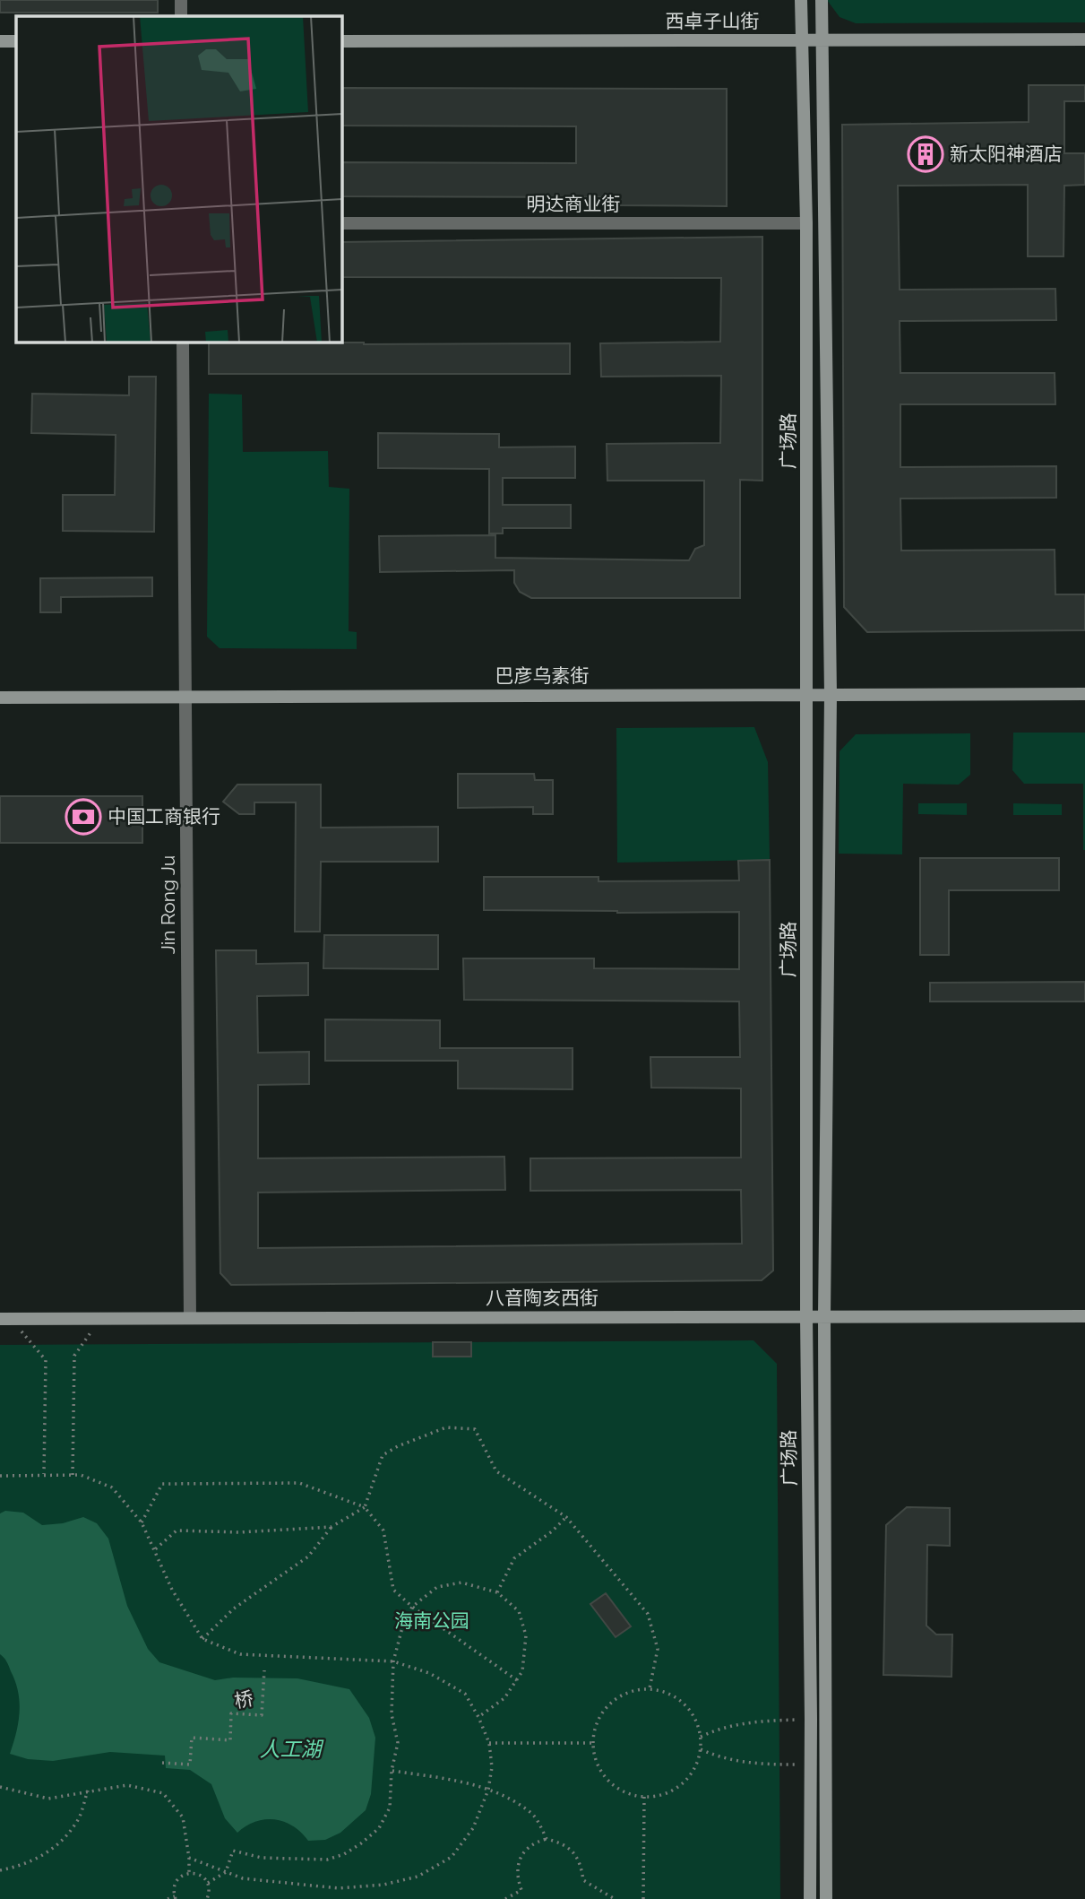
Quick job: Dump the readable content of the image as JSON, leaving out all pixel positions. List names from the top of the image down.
{
  "streets": {
    "street": [
      "西卓子山街",
      "明达商业街",
      "广场路",
      "巴彦乌素街",
      "Jin Rong Ju",
      "八音陶亥西街"
    ],
    "path": ["桥"]
  },
  "crossings": [
    ["西卓子山街", "广场路"],
    ["明达商业街", "广场路"],
    ["广场路", "巴彦乌素街"],
    ["广场路", "八音陶亥西街"],
    ["巴彦乌素街", "Jin Rong Ju"],
    ["Jin Rong Ju", "八音陶亥西街"]
  ],
  "water": ["人工湖"],
  "parks": ["海南公园"],
  "places": {
    "building": ["新太阳神酒店"],
    "bank": ["中国工商银行"]
  }
}
